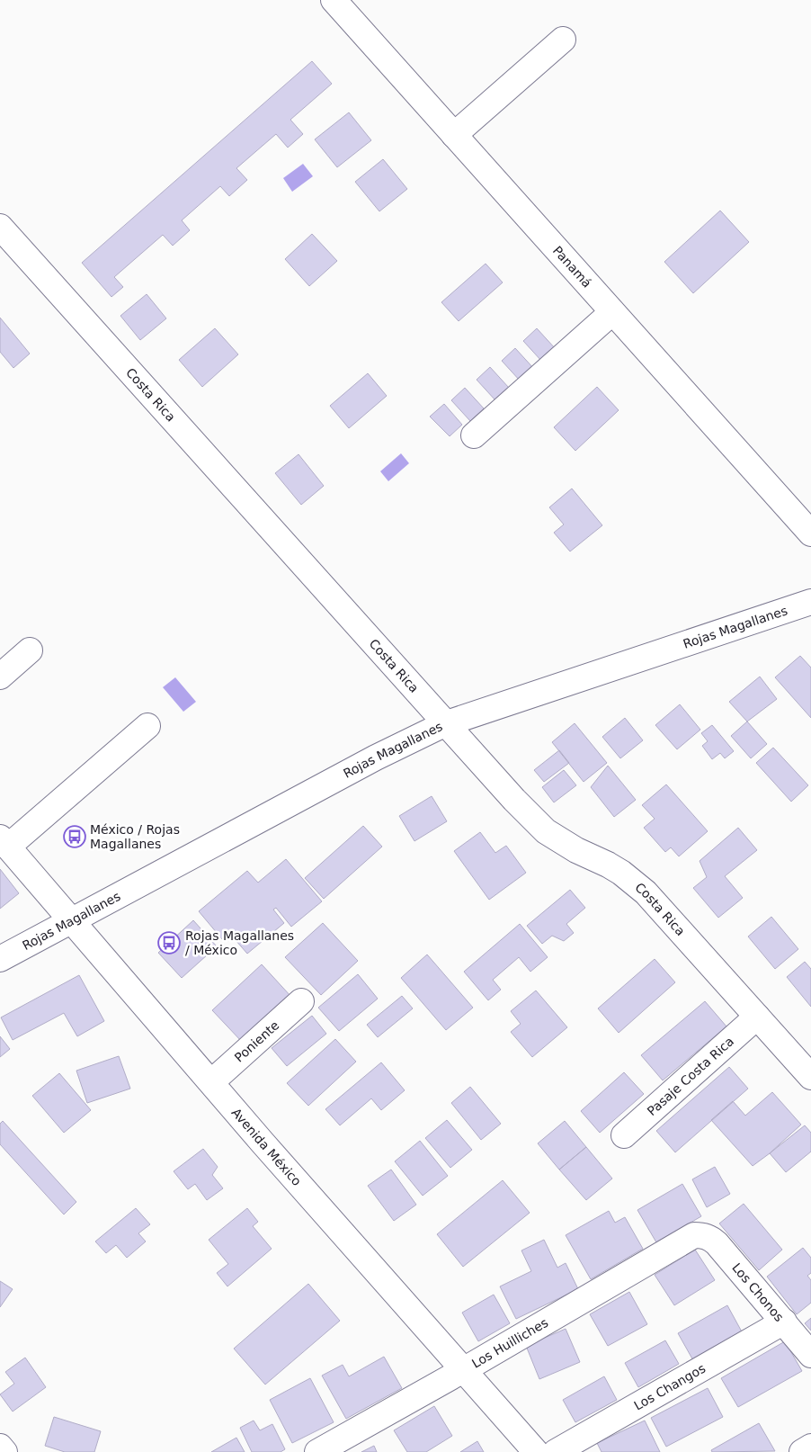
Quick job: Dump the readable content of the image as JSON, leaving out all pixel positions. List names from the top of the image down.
{
  "streets": {
    "street": [
      "Panamá",
      "Costa Rica",
      "Rojas Magallanes",
      "Poniente",
      "Pasaje Costa Rica",
      "Avenida México",
      "Los Chonos",
      "Los Huilliches",
      "Los Changos"
    ]
  },
  "crossings": [
    ["Costa Rica", "Rojas Magallanes"],
    ["Costa Rica", "Pasaje Costa Rica"],
    ["Rojas Magallanes", "Avenida México"],
    ["Poniente", "Avenida México"],
    ["Avenida México", "Los Huilliches"],
    ["Los Chonos", "Los Huilliches"],
    ["Los Chonos", "Los Changos"]
  ],
  "places": {
    "bus stop": ["México / Rojas Magallanes", "Rojas Magallanes / México"]
  }
}
